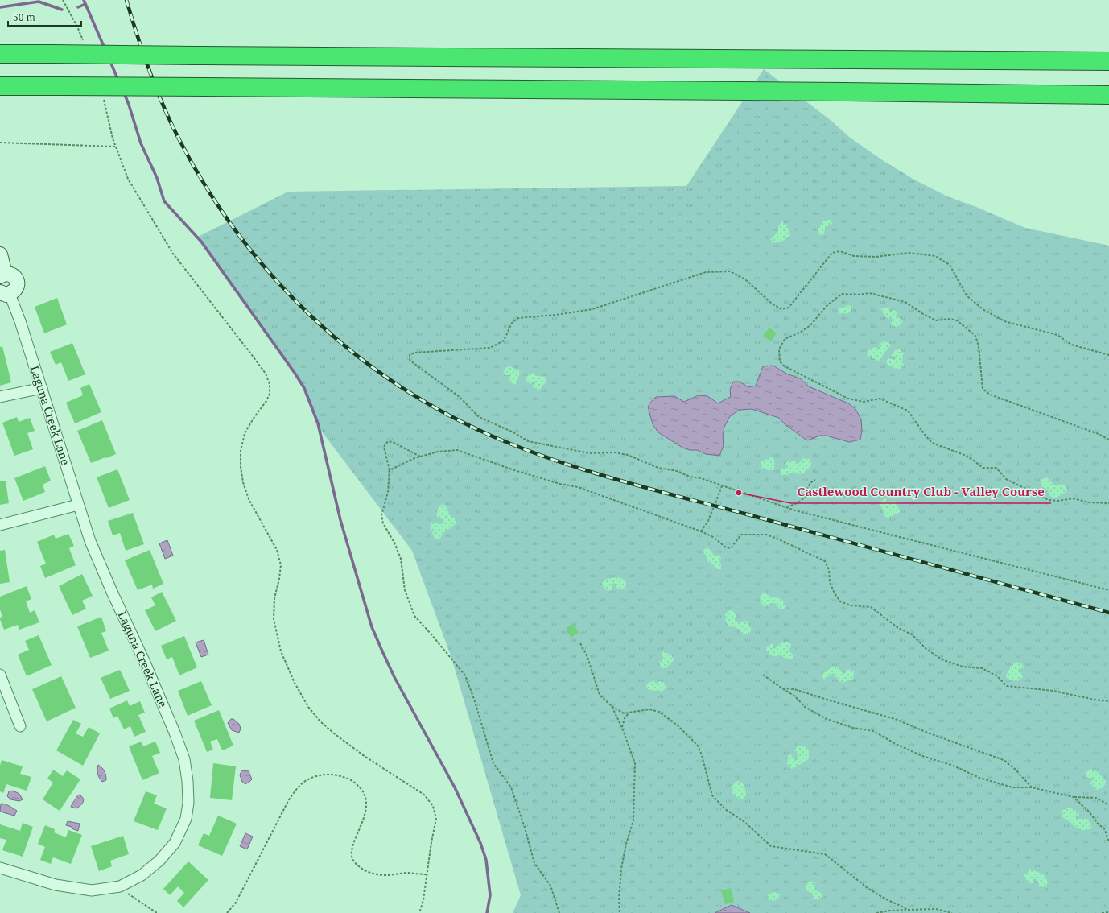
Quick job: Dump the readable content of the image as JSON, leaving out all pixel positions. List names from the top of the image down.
{
  "streets": {
    "street": ["Laguna Creek Lane"]
  },
  "places": ["Castlewood Country Club - Valley Course"],
  "scale_bar": "50 m"
}
